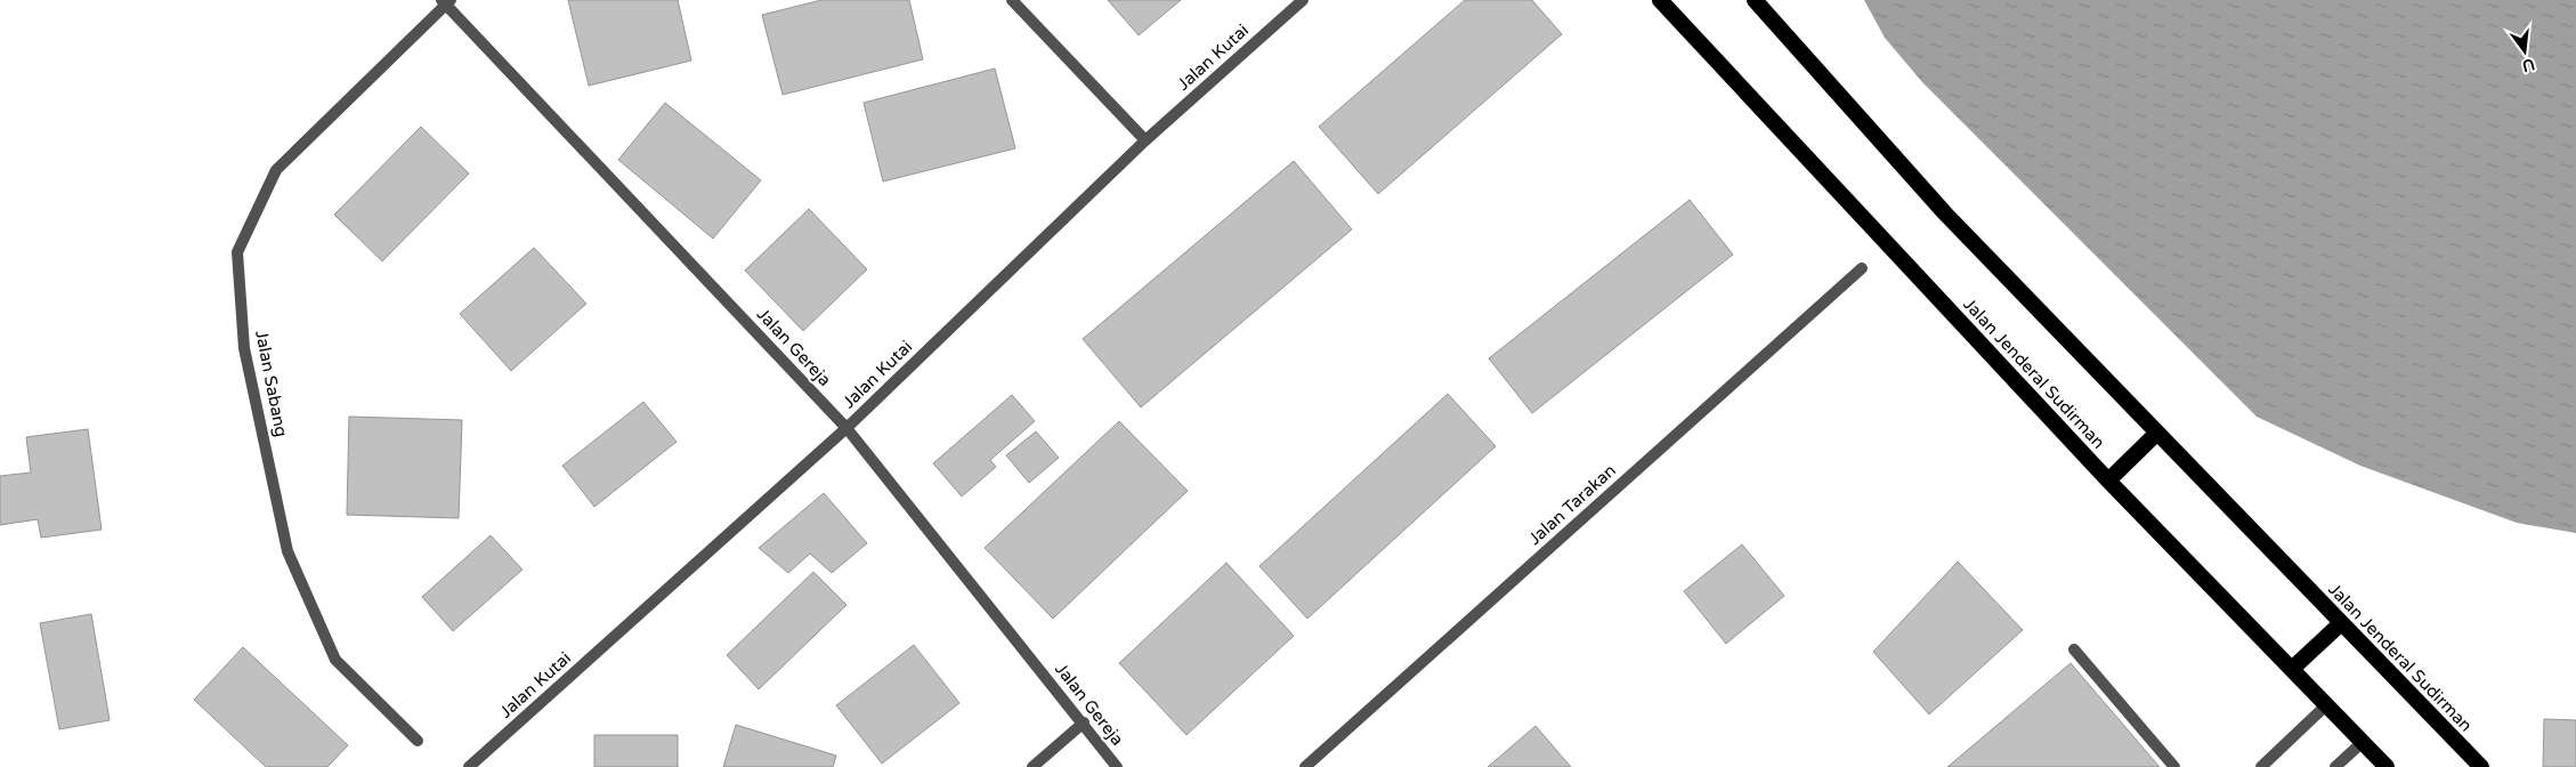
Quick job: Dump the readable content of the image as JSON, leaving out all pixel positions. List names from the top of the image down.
{
  "streets": {
    "highway": ["Jalan Jenderal Sudirman"],
    "street": [
      "Jalan Kutai",
      "Jalan Gereja",
      "Jalan Sabang",
      "Jalan Tarakan"
    ]
  },
  "crossings": [
    ["Jalan Kutai", "Jalan Gereja"],
    ["Jalan Gereja", "Jalan Sabang"]
  ],
  "north": "bottom"
}
